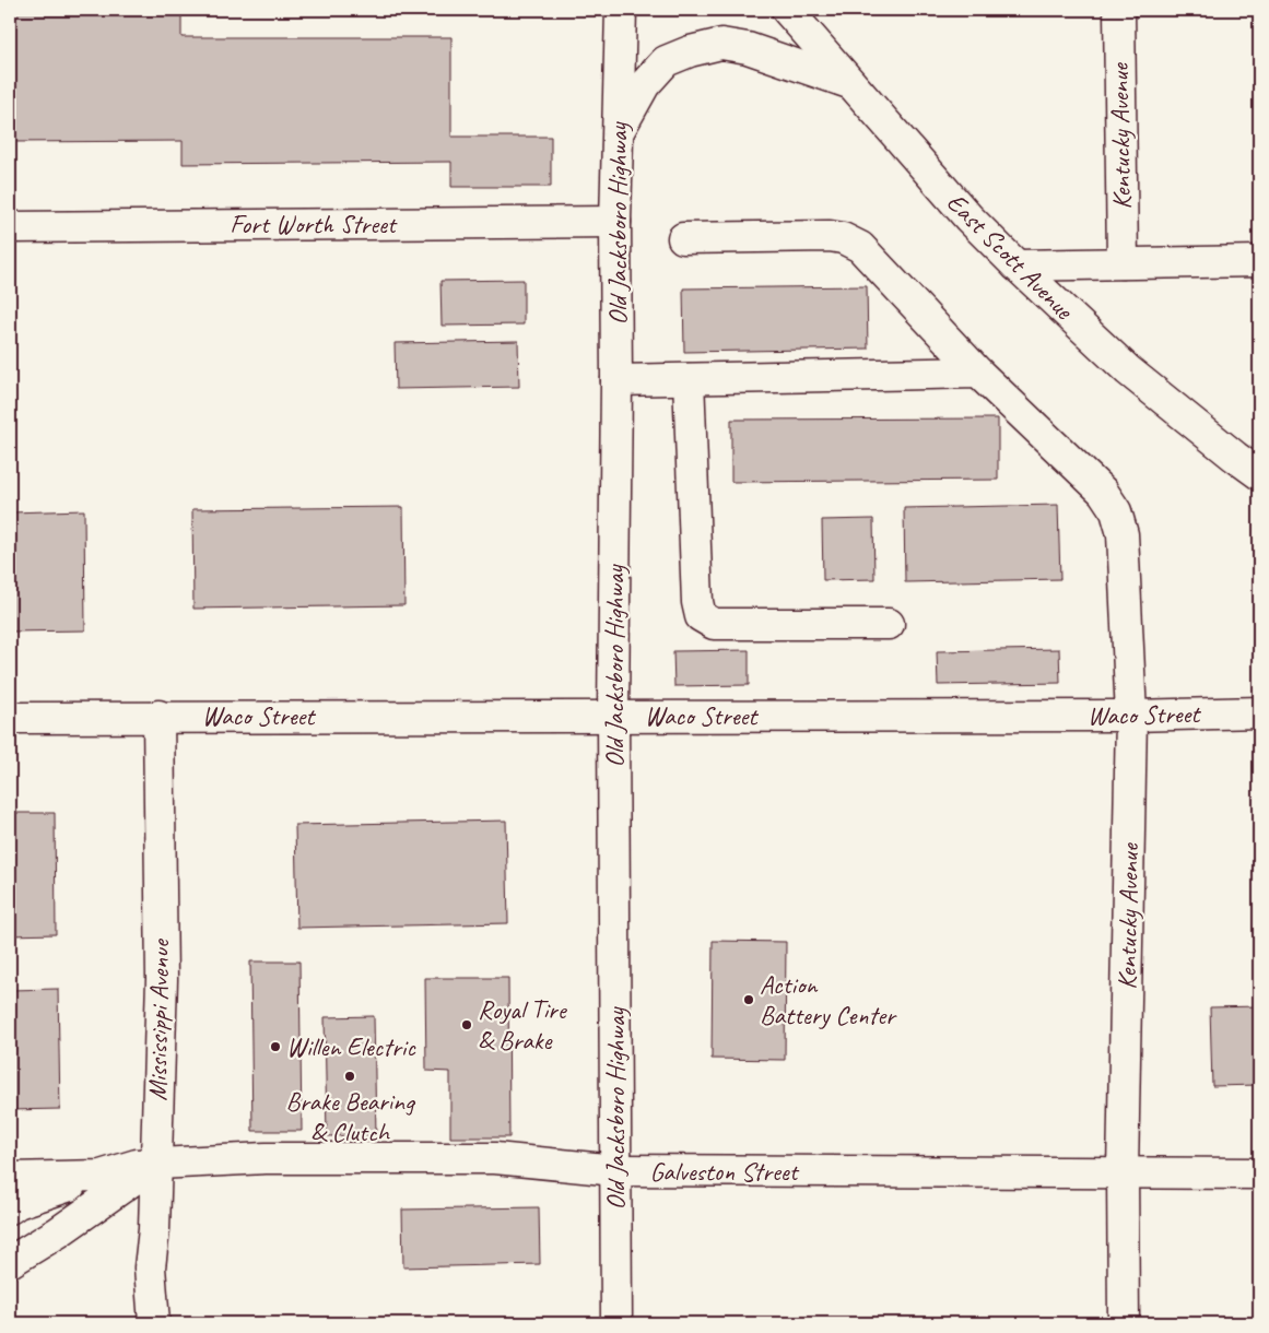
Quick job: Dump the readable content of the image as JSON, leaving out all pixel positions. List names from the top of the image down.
{
  "streets": {
    "street": [
      "Kentucky Avenue",
      "Fort Worth Street",
      "Old Jacksboro Highway",
      "East Scott Avenue",
      "Waco Street",
      "Mississippi Avenue",
      "Galveston Street"
    ]
  },
  "crossings": [
    ["Kentucky Avenue", "Waco Street"],
    ["Kentucky Avenue", "Galveston Street"],
    ["Fort Worth Street", "Old Jacksboro Highway"],
    ["Old Jacksboro Highway", "Waco Street"],
    ["Old Jacksboro Highway", "Galveston Street"],
    ["Waco Street", "Mississippi Avenue"],
    ["Mississippi Avenue", "Galveston Street"]
  ],
  "places": [
    "Action Battery Center",
    "Royal Tire & Brake",
    "Willen Electric",
    "Brake Bearing & Clutch"
  ]
}
